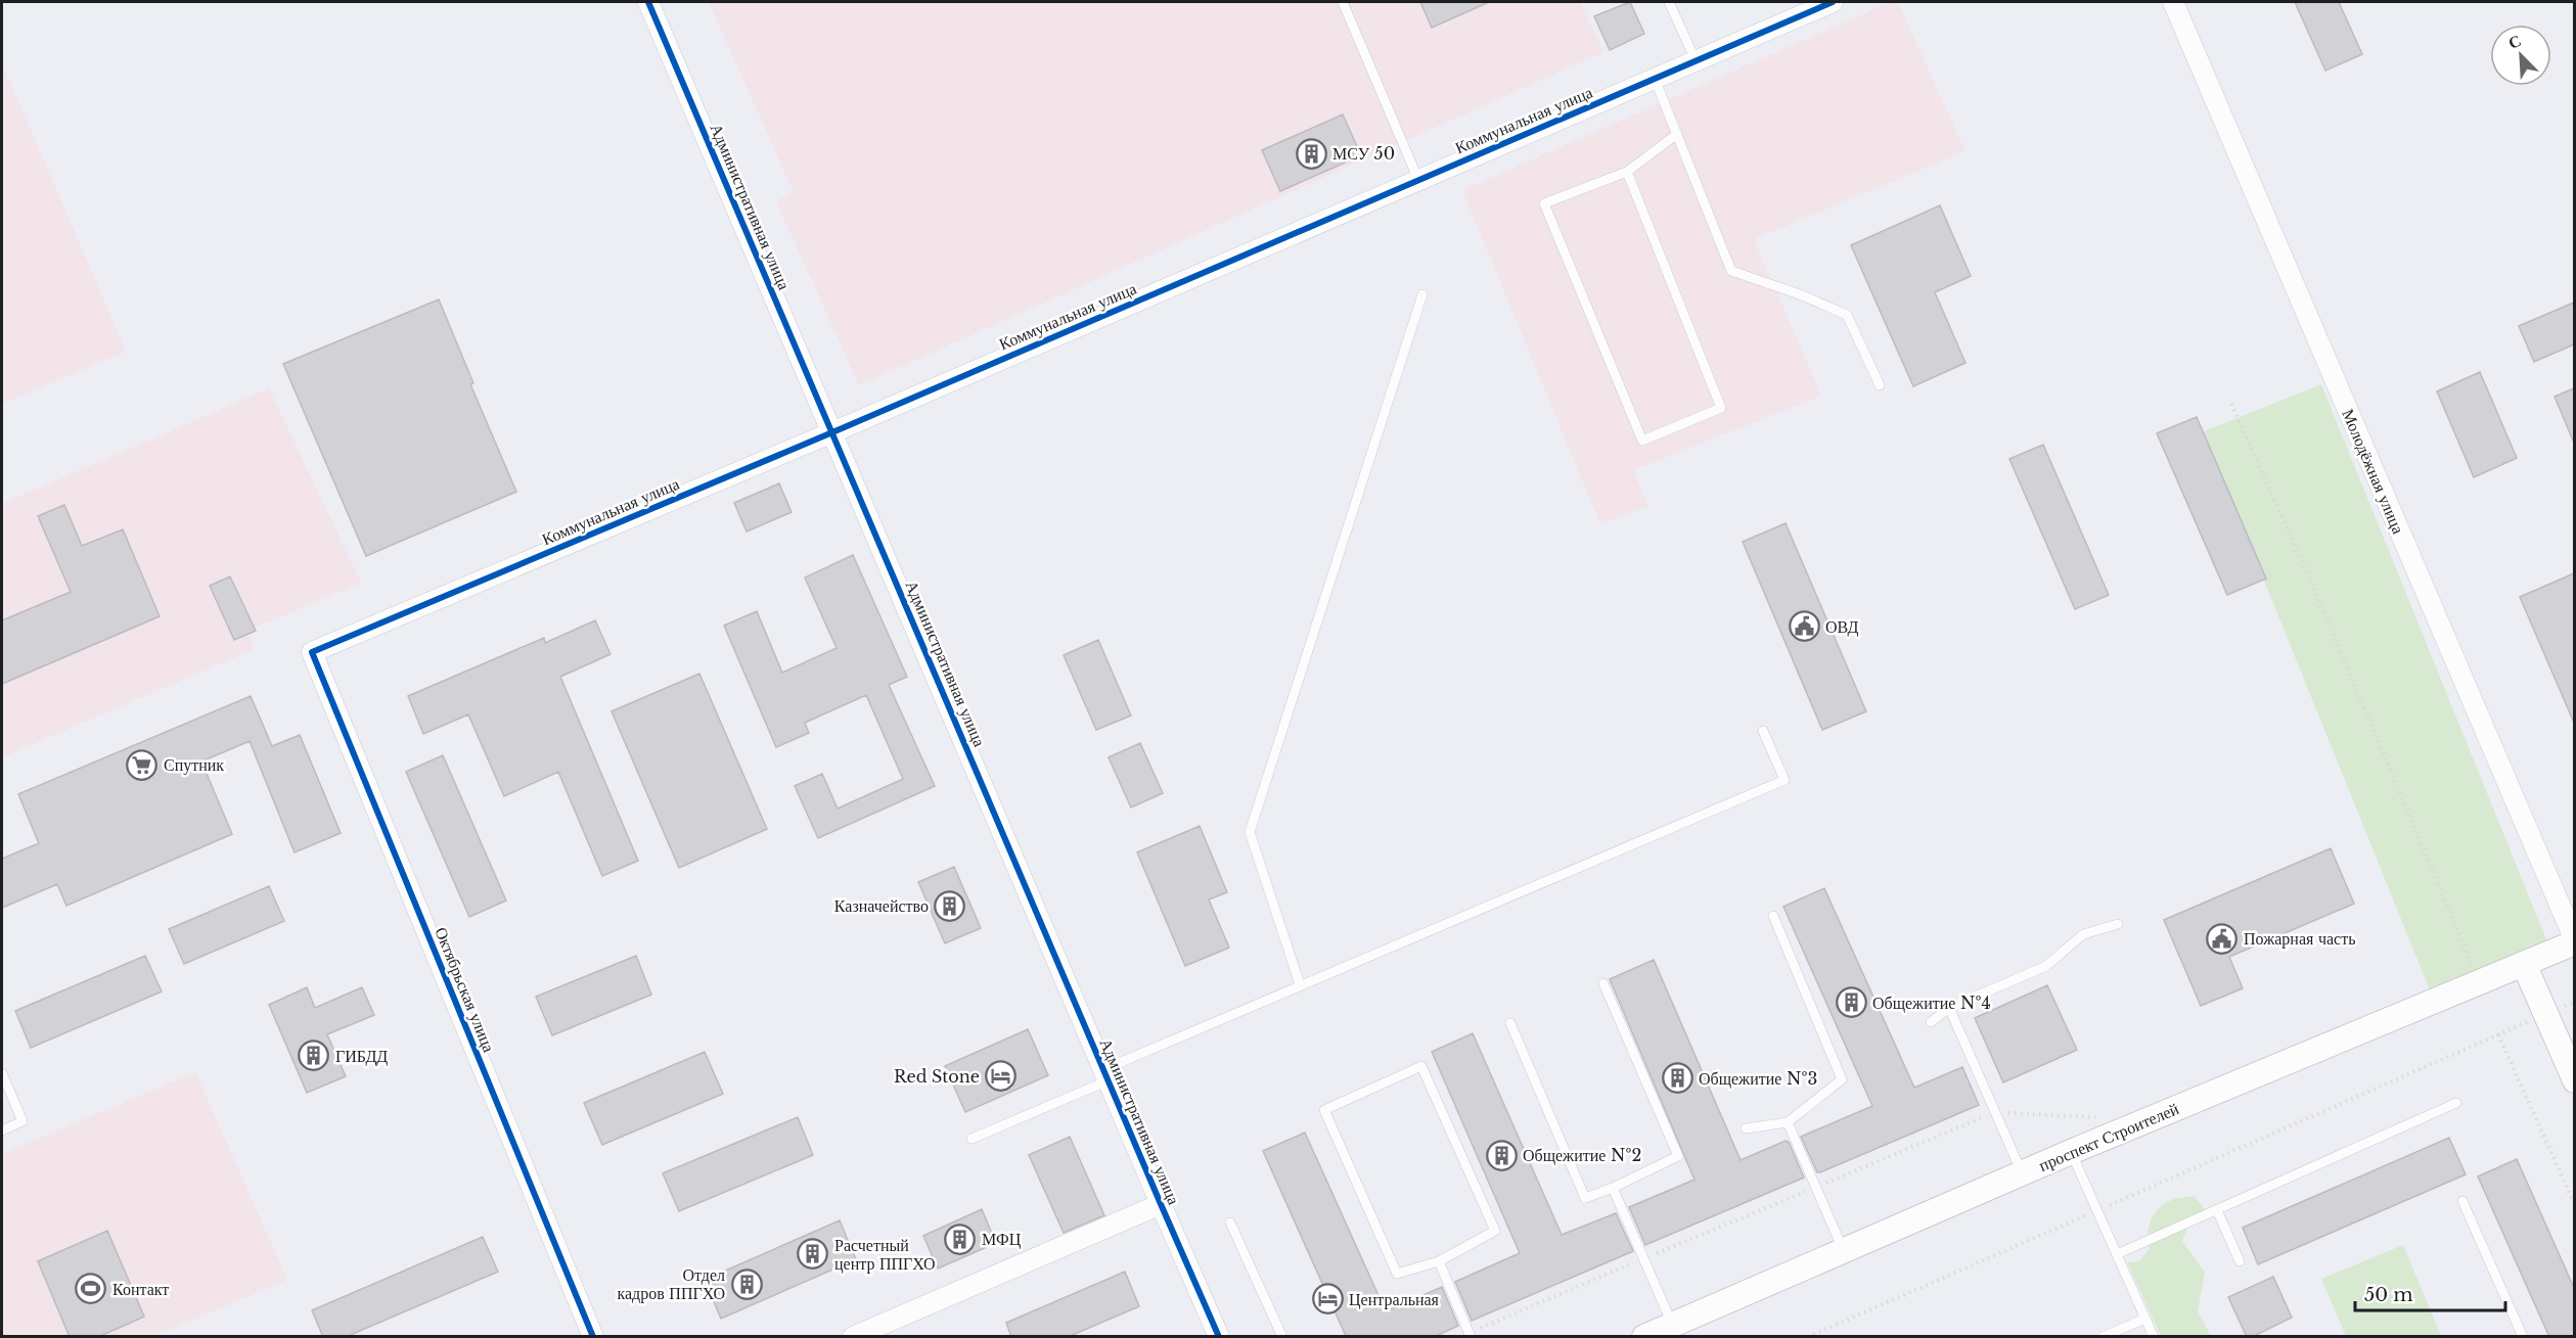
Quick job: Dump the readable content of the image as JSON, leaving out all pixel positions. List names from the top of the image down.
{
  "streets": {
    "street": [
      "Коммунальная улица",
      "Административная улица",
      "Молодёжная улица",
      "Октябрьская улица",
      "проспект Строителей"
    ]
  },
  "crossings": [
    ["Коммунальная улица", "Административная улица"],
    ["Коммунальная улица", "Октябрьская улица"],
    ["Молодёжная улица", "проспект Строителей"]
  ],
  "places": {
    "building": [
      "МСУ 50",
      "Казначейство",
      "Общежитие №4",
      "ГИБДД",
      "Общежитие №3",
      "Общежитие №2",
      "МФЦ",
      "Расчетный центр ППГХО",
      "Отдел кадров ППГХО"
    ],
    "public building": ["ОВД", "Пожарная часть"],
    "supermarket": ["Спутник"],
    "hotel": ["Red Stone", "Центральная"],
    "sports": ["Контакт"]
  },
  "scale_bar": "50 m",
  "north": "top left"
}
